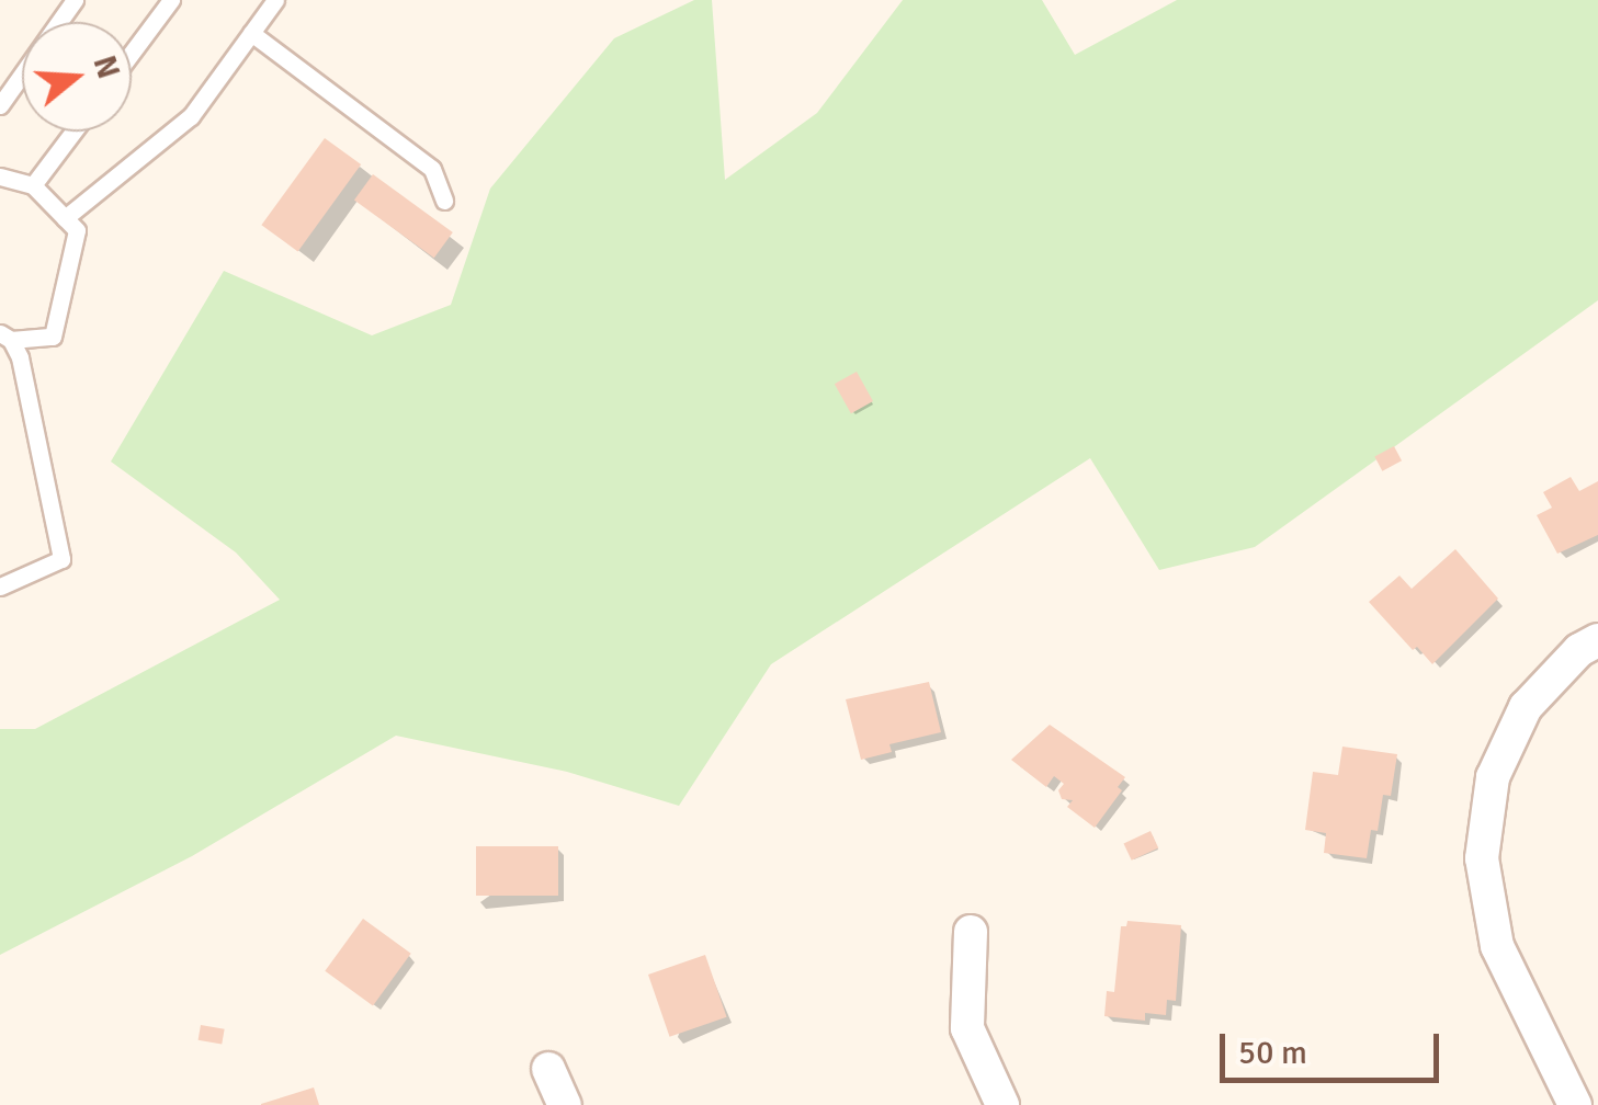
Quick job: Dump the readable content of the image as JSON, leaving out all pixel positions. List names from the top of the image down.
{
  "scale_bar": "50 m",
  "north": "right"
}
